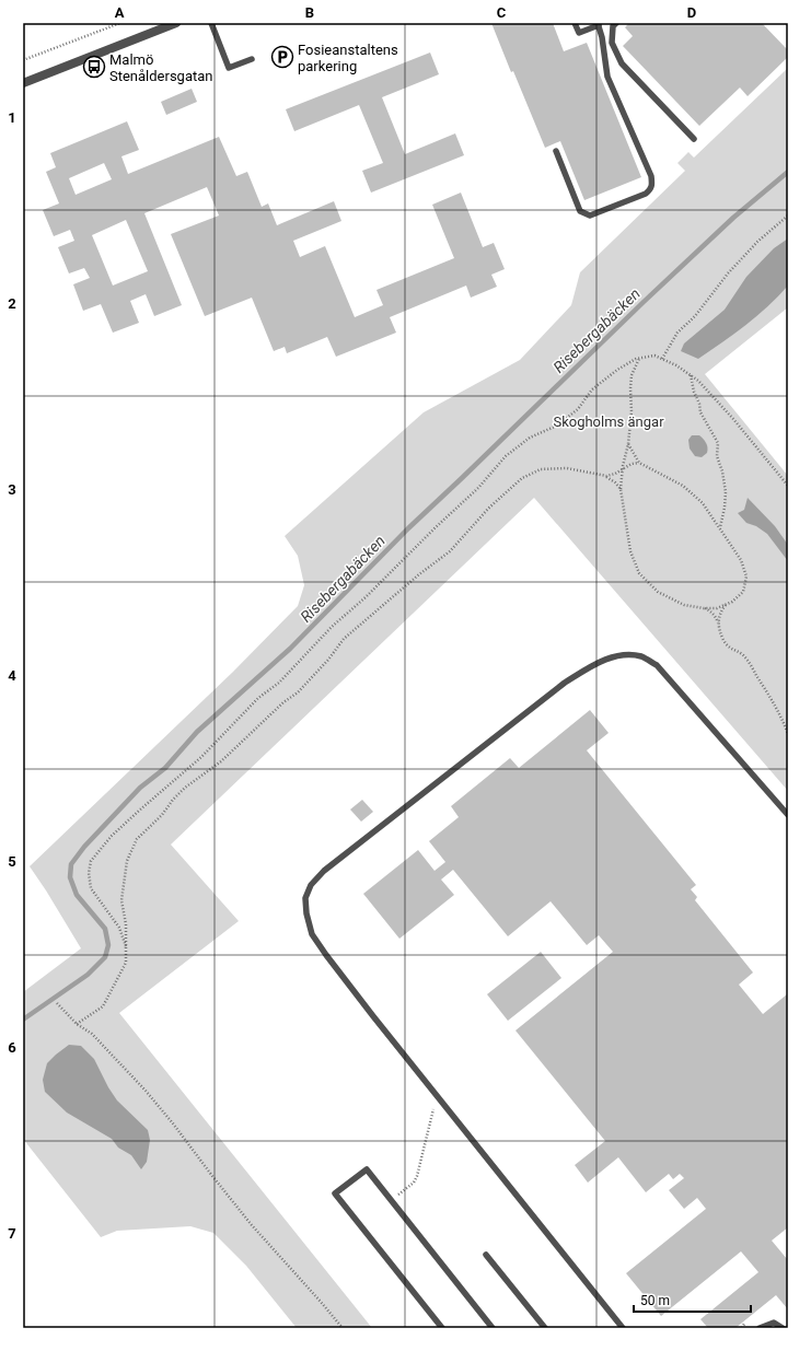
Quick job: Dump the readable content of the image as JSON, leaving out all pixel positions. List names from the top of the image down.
{
  "water": ["Risebergabäcken"],
  "parks": ["Skogholms ängar"],
  "places": {
    "parking": ["Fosieanstaltens parkering"],
    "bus stop": ["Malmö Stenåldersgatan"]
  },
  "scale_bar": "50 m",
  "grid": {
    "columns": [
      "A",
      "B",
      "C",
      "D"
    ],
    "rows": [
      "1",
      "2",
      "3",
      "4",
      "5",
      "6",
      "7"
    ]
  }
}
